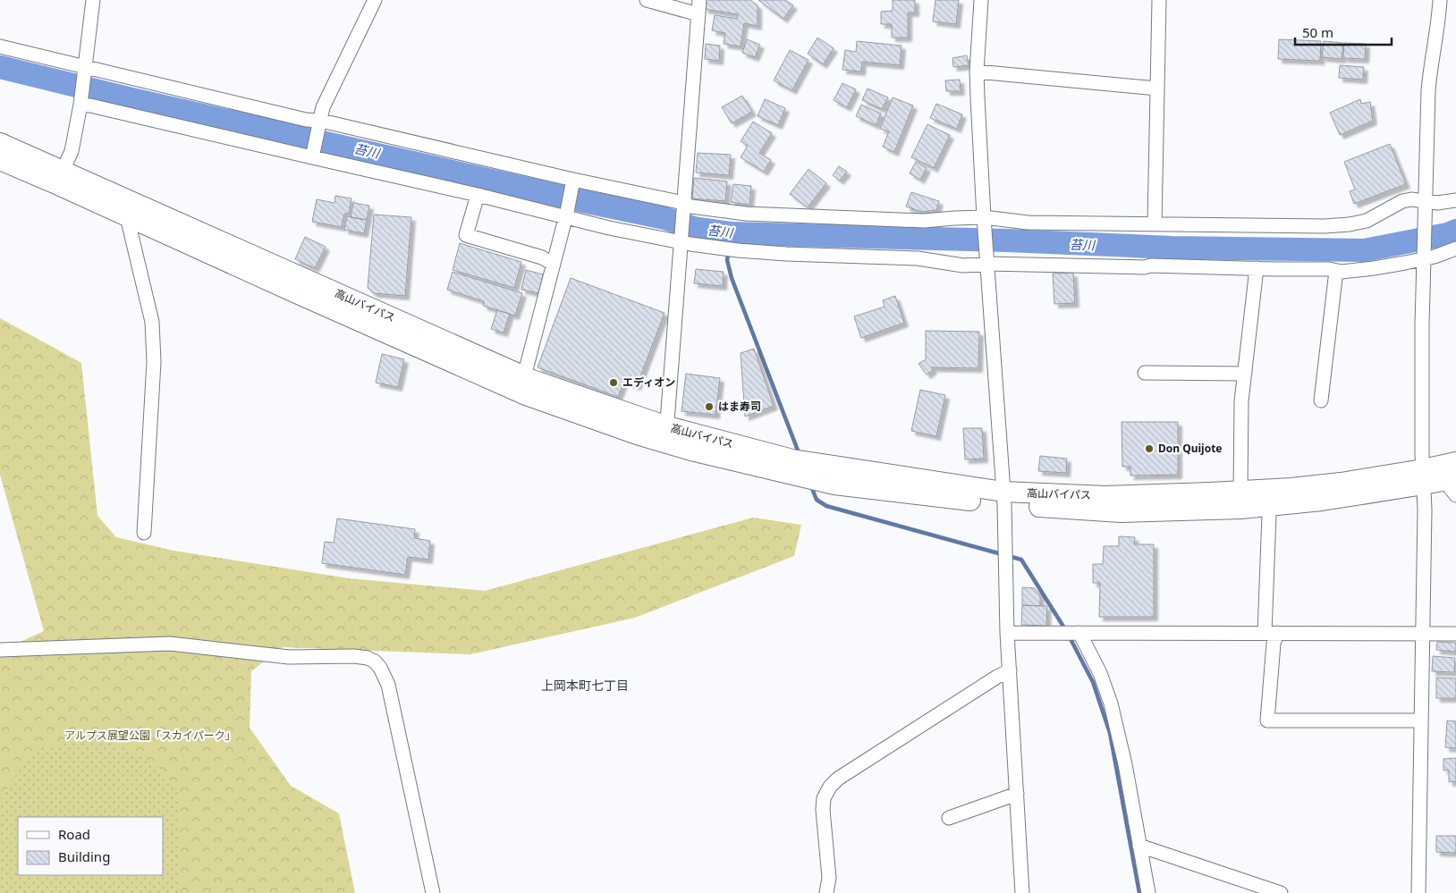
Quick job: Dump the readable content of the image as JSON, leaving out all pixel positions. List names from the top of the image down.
{
  "streets": {
    "highway": ["高山バイパス"]
  },
  "districts": ["上岡本町七丁目"],
  "water": ["苔川"],
  "parks": ["アルプス展望公園「スカイパーク」"],
  "places": ["エディオン", "はま寿司", "Don Quijote"],
  "legend": ["Road", "Building"],
  "scale_bar": "50 m"
}
